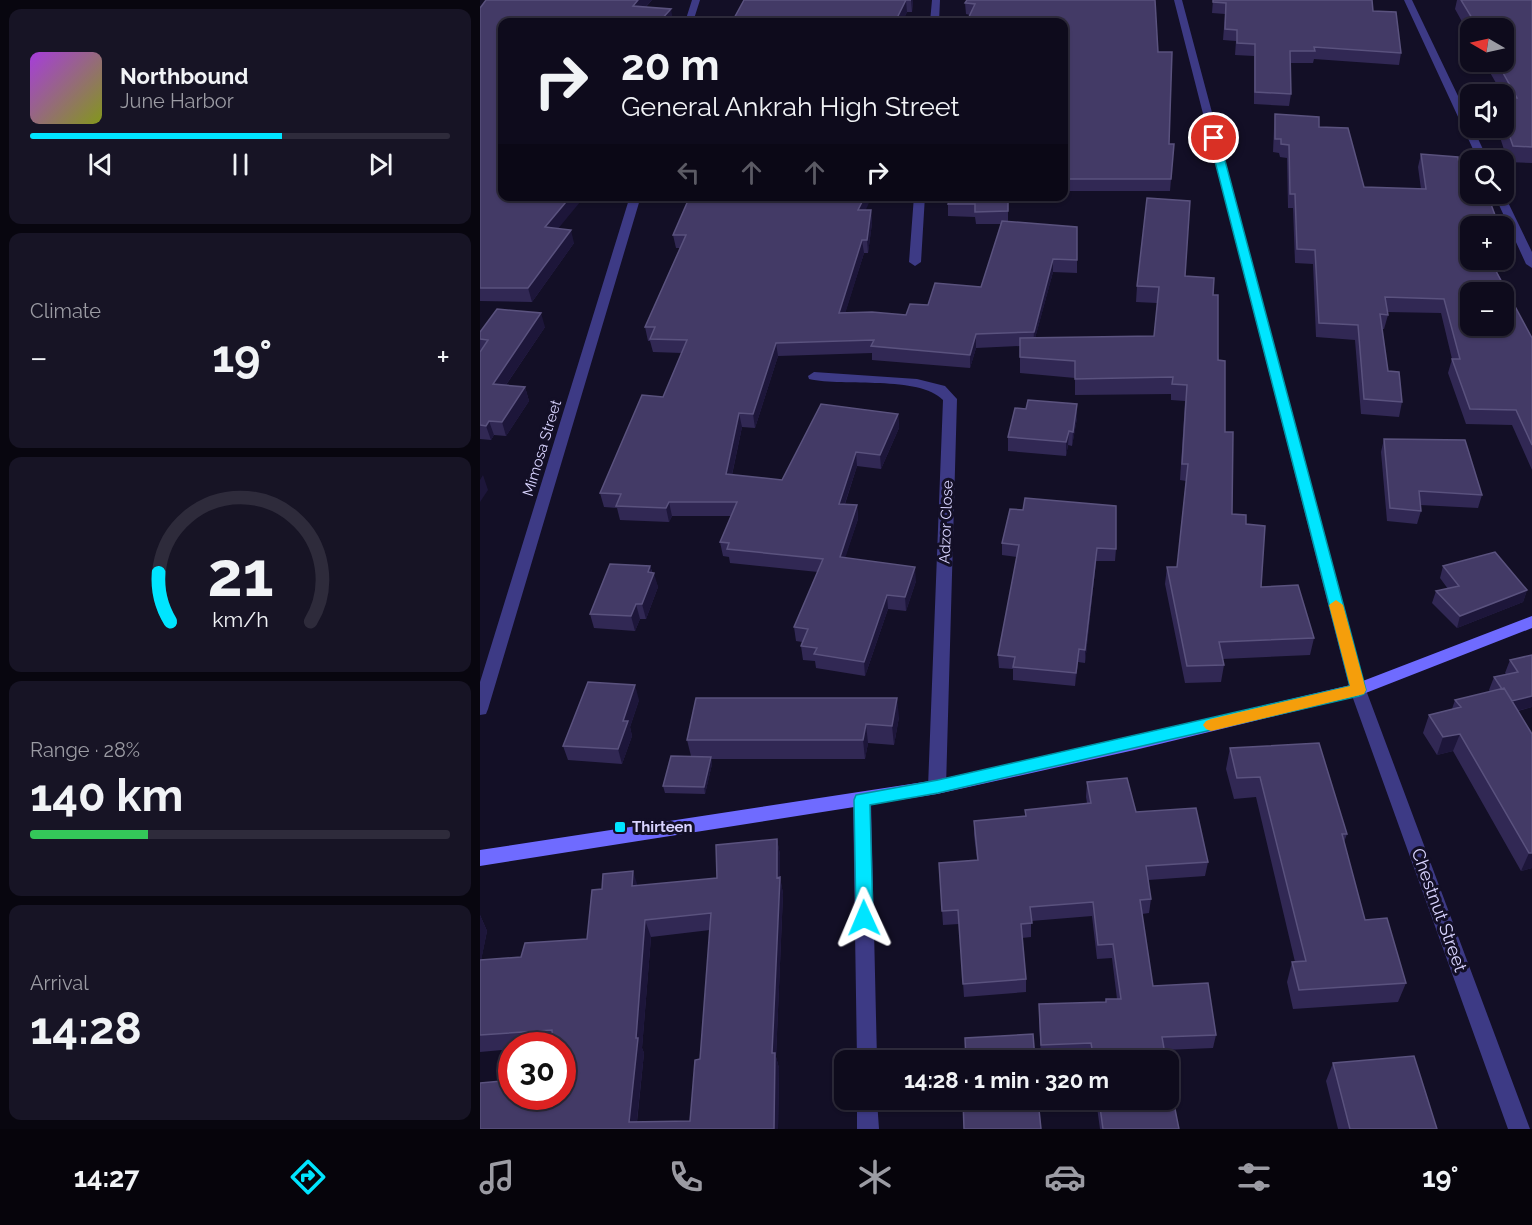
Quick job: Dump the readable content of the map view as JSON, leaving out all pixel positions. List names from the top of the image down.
{
  "streets": {
    "street": ["Mimosa Street", "Adzor Close", "Chestnut Street"]
  },
  "places": {
    "transit": ["Thirteen"]
  },
  "north": "left",
  "page": {
    "map_buttons": ["+", "−"],
    "turn": ["20 m", "General Ankrah High Street"],
    "song": ["Northbound", "June Harbor"],
    "tile": [
      "Climate",
      ["Range · 28%", "140 km"],
      ["Arrival", "14:28"]
    ],
    "heat": ["−", "19°", "+"],
    "limit": "30",
    "trip": "14:28 · 1 min · 320 m",
    "tabs": ["14:27", "19°"],
    "gauge": ["21", "km/h"]
  }
}
